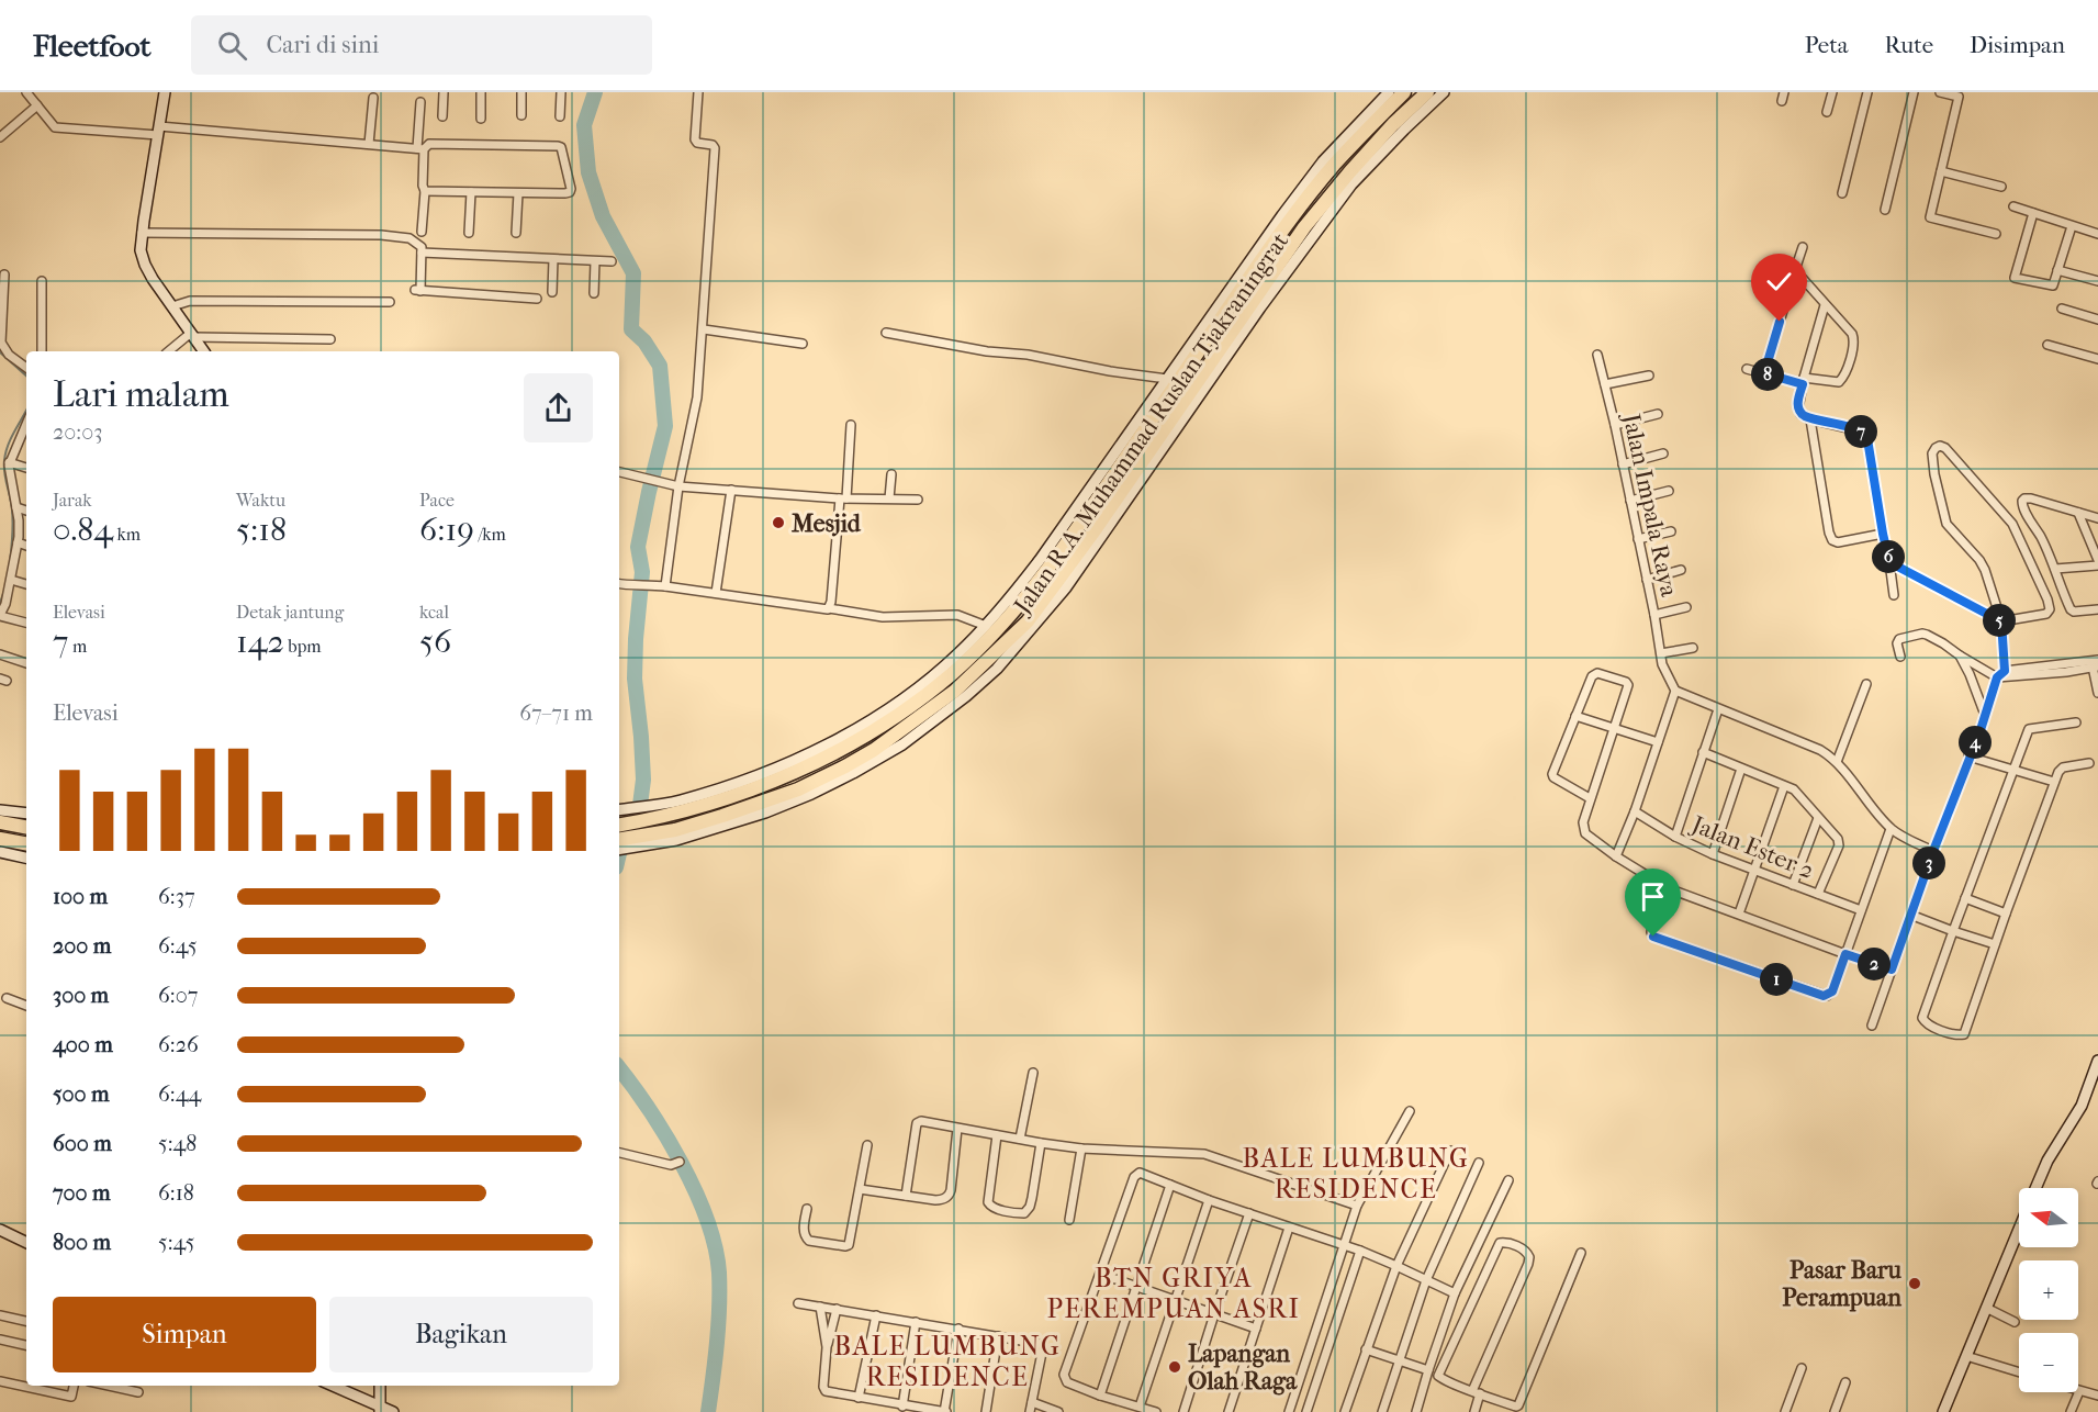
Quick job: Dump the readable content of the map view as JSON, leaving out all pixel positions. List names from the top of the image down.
{
  "streets": {
    "highway": ["Jalan R.A. Muhammad Ruslan Tjakraningrat"],
    "street": ["Jalan Impala Raya", "Jalan Ester 2"]
  },
  "districts": ["BALE LUMBUNG RESIDENCE", "BTN GRIYA PEREMPUAN ASRI", "BALE LUMBUNG RESIDENCE"],
  "places": ["Mesjid", "Pasar Baru Perampuan", "Lapangan Olah Raga"],
  "north": "left",
  "page": {
    "header": "Fleetfoot",
    "search": "Cari di sini",
    "nav": ["Peta", "Rute", "Disimpan"],
    "heading": ["Lari malam", "20:03"],
    "pins": [
      "8",
      "7",
      "6",
      "5",
      "4",
      "3",
      "2",
      "1"
    ],
    "stats": [
      ["Jarak", "0.84 km"],
      ["Waktu", "5:18"],
      ["Pace", "6:19 /km"],
      ["Elevasi", "7 m"],
      ["Detak jantung", "142 bpm"],
      ["kcal", "56"]
    ],
    "chart": ["Elevasi", "67–71 m"],
    "list": [
      {
        "name": "100 m",
        "note": "6:37"
      },
      {
        "name": "200 m",
        "note": "6:45"
      },
      {
        "name": "300 m",
        "note": "6:07"
      },
      {
        "name": "400 m",
        "note": "6:26"
      },
      {
        "name": "500 m",
        "note": "6:44"
      },
      {
        "name": "600 m",
        "note": "5:48"
      },
      {
        "name": "700 m",
        "note": "6:18"
      },
      {
        "name": "800 m",
        "note": "5:45"
      }
    ],
    "map_buttons": ["+", "−"],
    "buttons": ["Simpan", "Bagikan"]
  }
}
